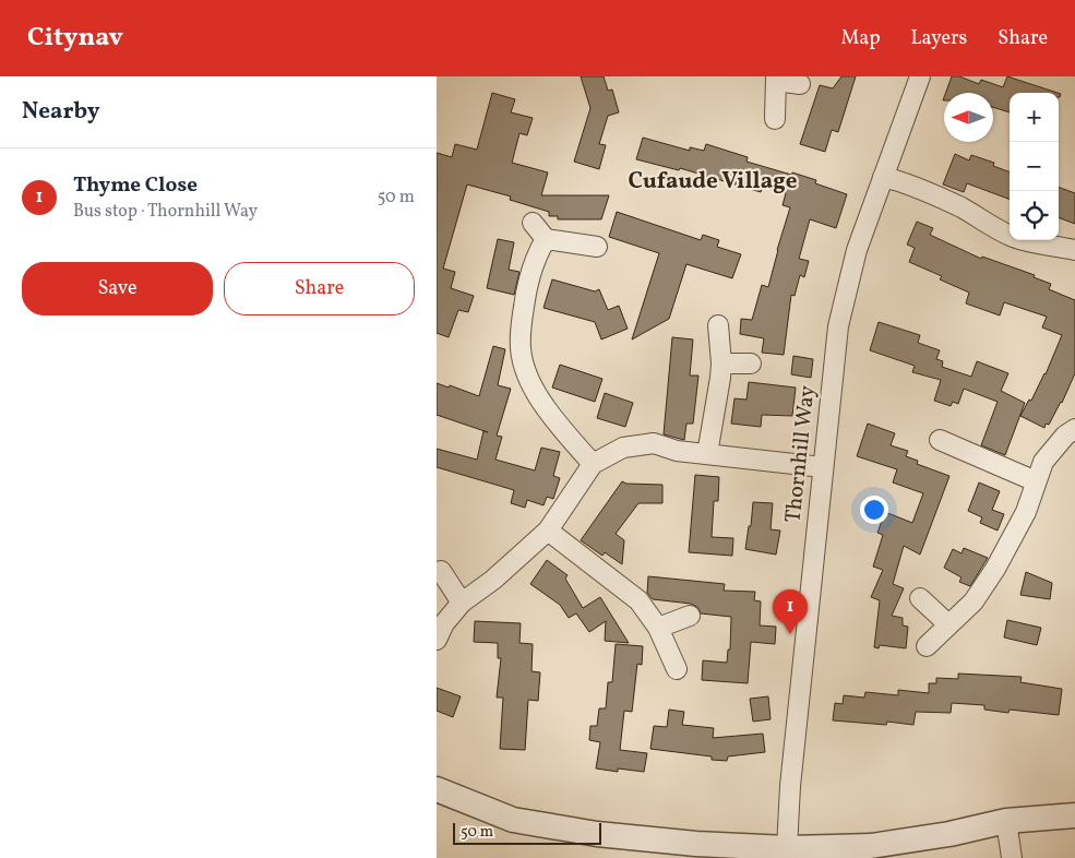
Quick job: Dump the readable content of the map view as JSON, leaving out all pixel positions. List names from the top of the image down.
{
  "streets": {
    "street": ["Thornhill Way"]
  },
  "districts": ["Cufaude Village"],
  "scale_bar": "50 m",
  "north": "left",
  "page": {
    "header": "Citynav",
    "nav": ["Map", "Layers", "Share"],
    "heading": "Nearby",
    "map_buttons": ["+", "−"],
    "list": [
      {
        "mark": "1",
        "name": "Thyme Close",
        "note": "Bus stop · Thornhill Way",
        "value": "50 m"
      }
    ],
    "buttons": ["Save", "Share"],
    "pins": "1",
    "scale": "50 m"
  }
}
